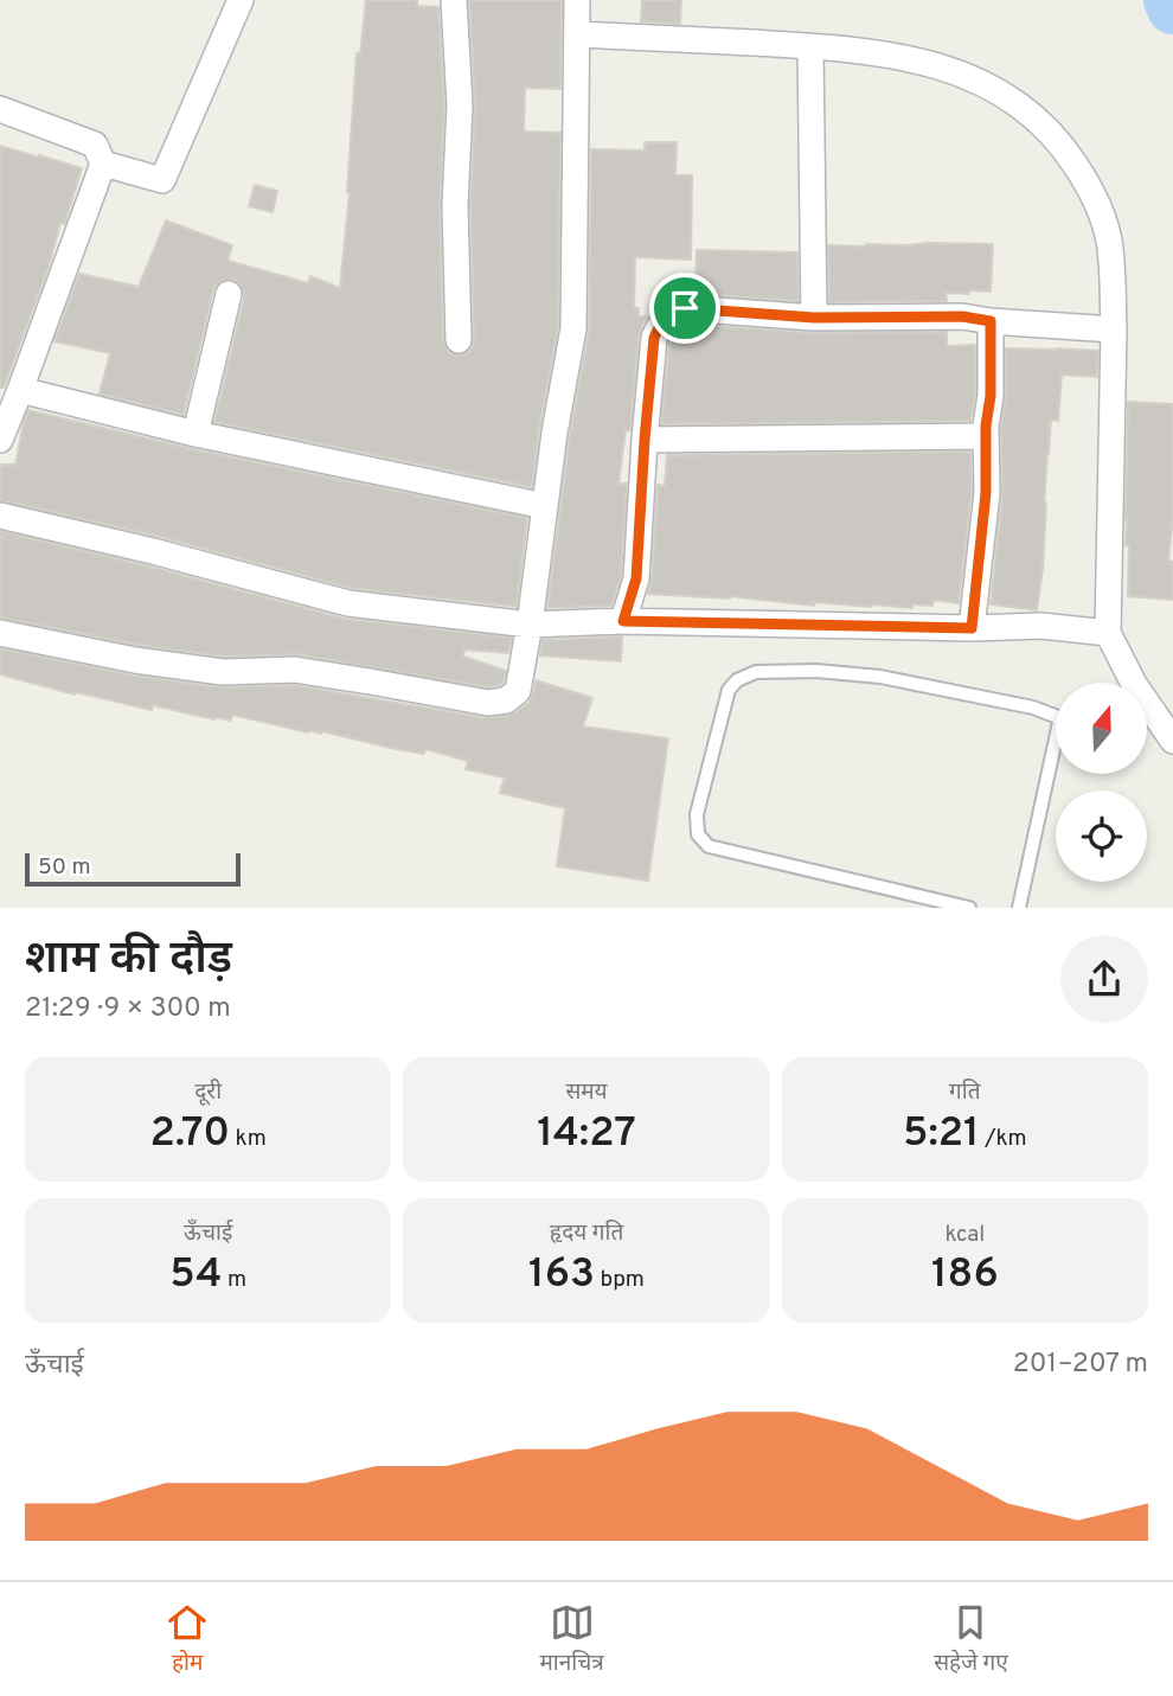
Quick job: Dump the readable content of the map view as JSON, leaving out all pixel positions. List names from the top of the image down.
{
  "scale_bar": "50 m",
  "north": "top",
  "page": {
    "scale": "50 m",
    "heading": ["शाम की दौड़", "21:29 · 9 × 300 m"],
    "stats": [
      ["दूरी", "2.70 km"],
      ["समय", "14:27"],
      ["गति", "5:21 /km"],
      ["ऊँचाई", "54 m"],
      ["हृदय गति", "163 bpm"],
      ["kcal", "186"]
    ],
    "chart": ["ऊँचाई", "201–207 m"],
    "tabs": ["होम", "मानचित्र", "सहेजे गए"]
  }
}
